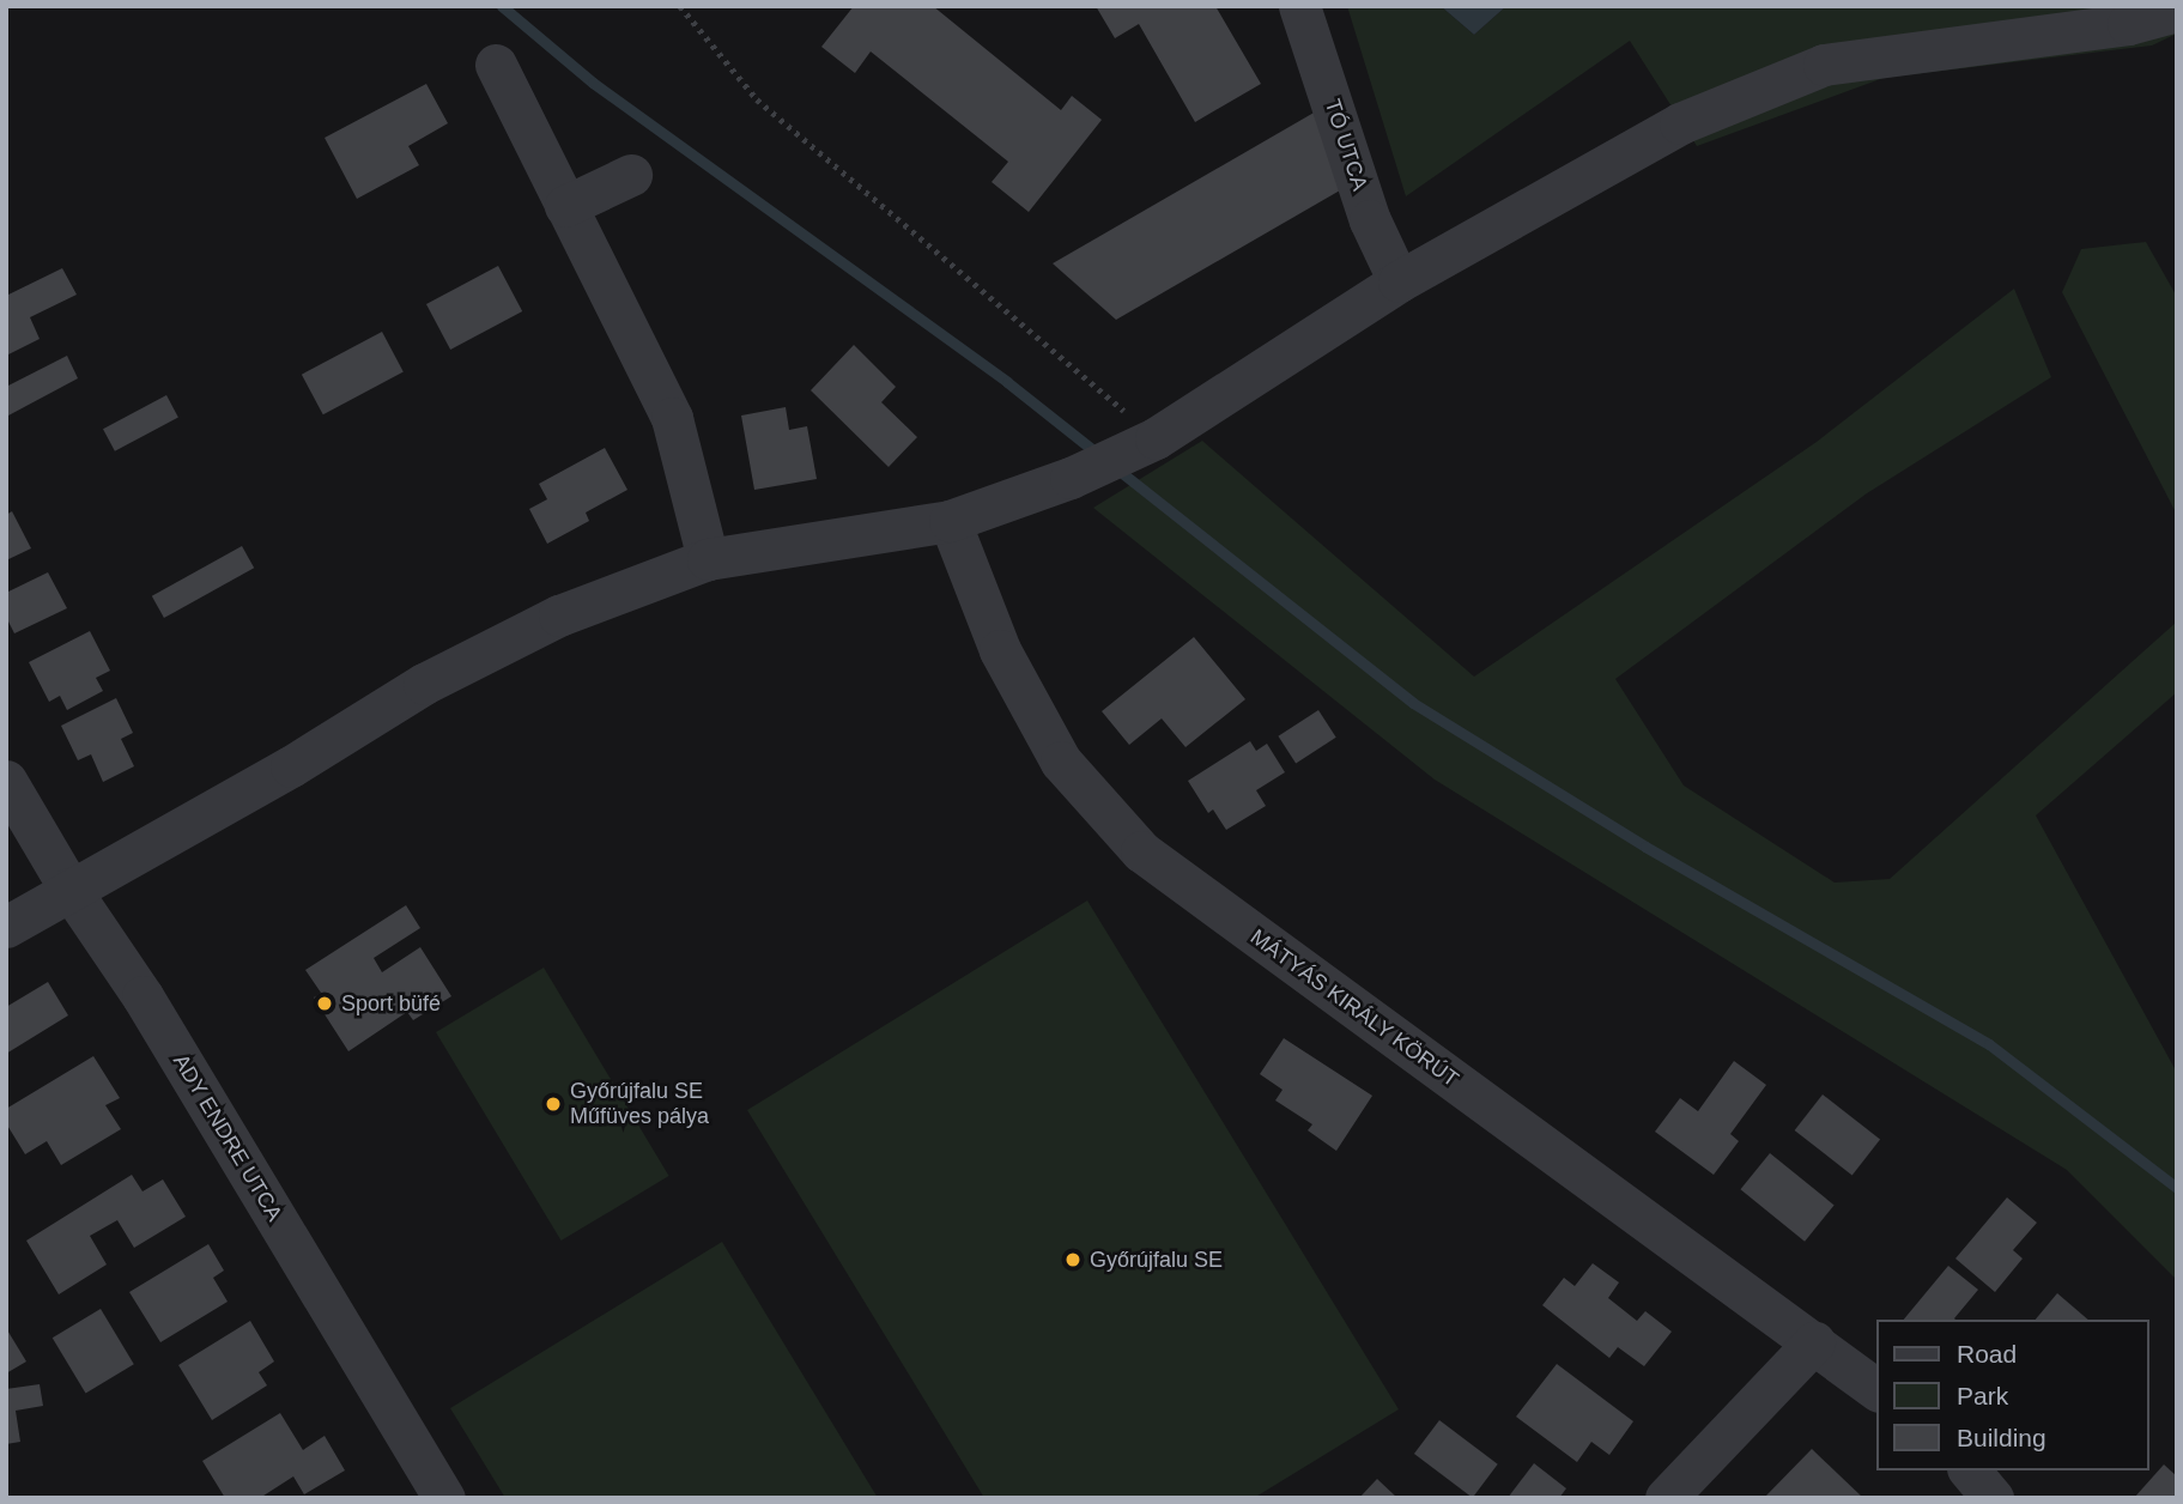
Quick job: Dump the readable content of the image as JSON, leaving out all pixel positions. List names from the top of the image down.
{
  "streets": {
    "street": ["TÓ UTCA", "MÁTYÁS KIRÁLY KÖRÚT", "ADY ENDRE UTCA"]
  },
  "places": ["Sport büfé", "Győrújfalu SE Műfüves pálya", "Győrújfalu SE"],
  "legend": ["Road", "Park", "Building"]
}
